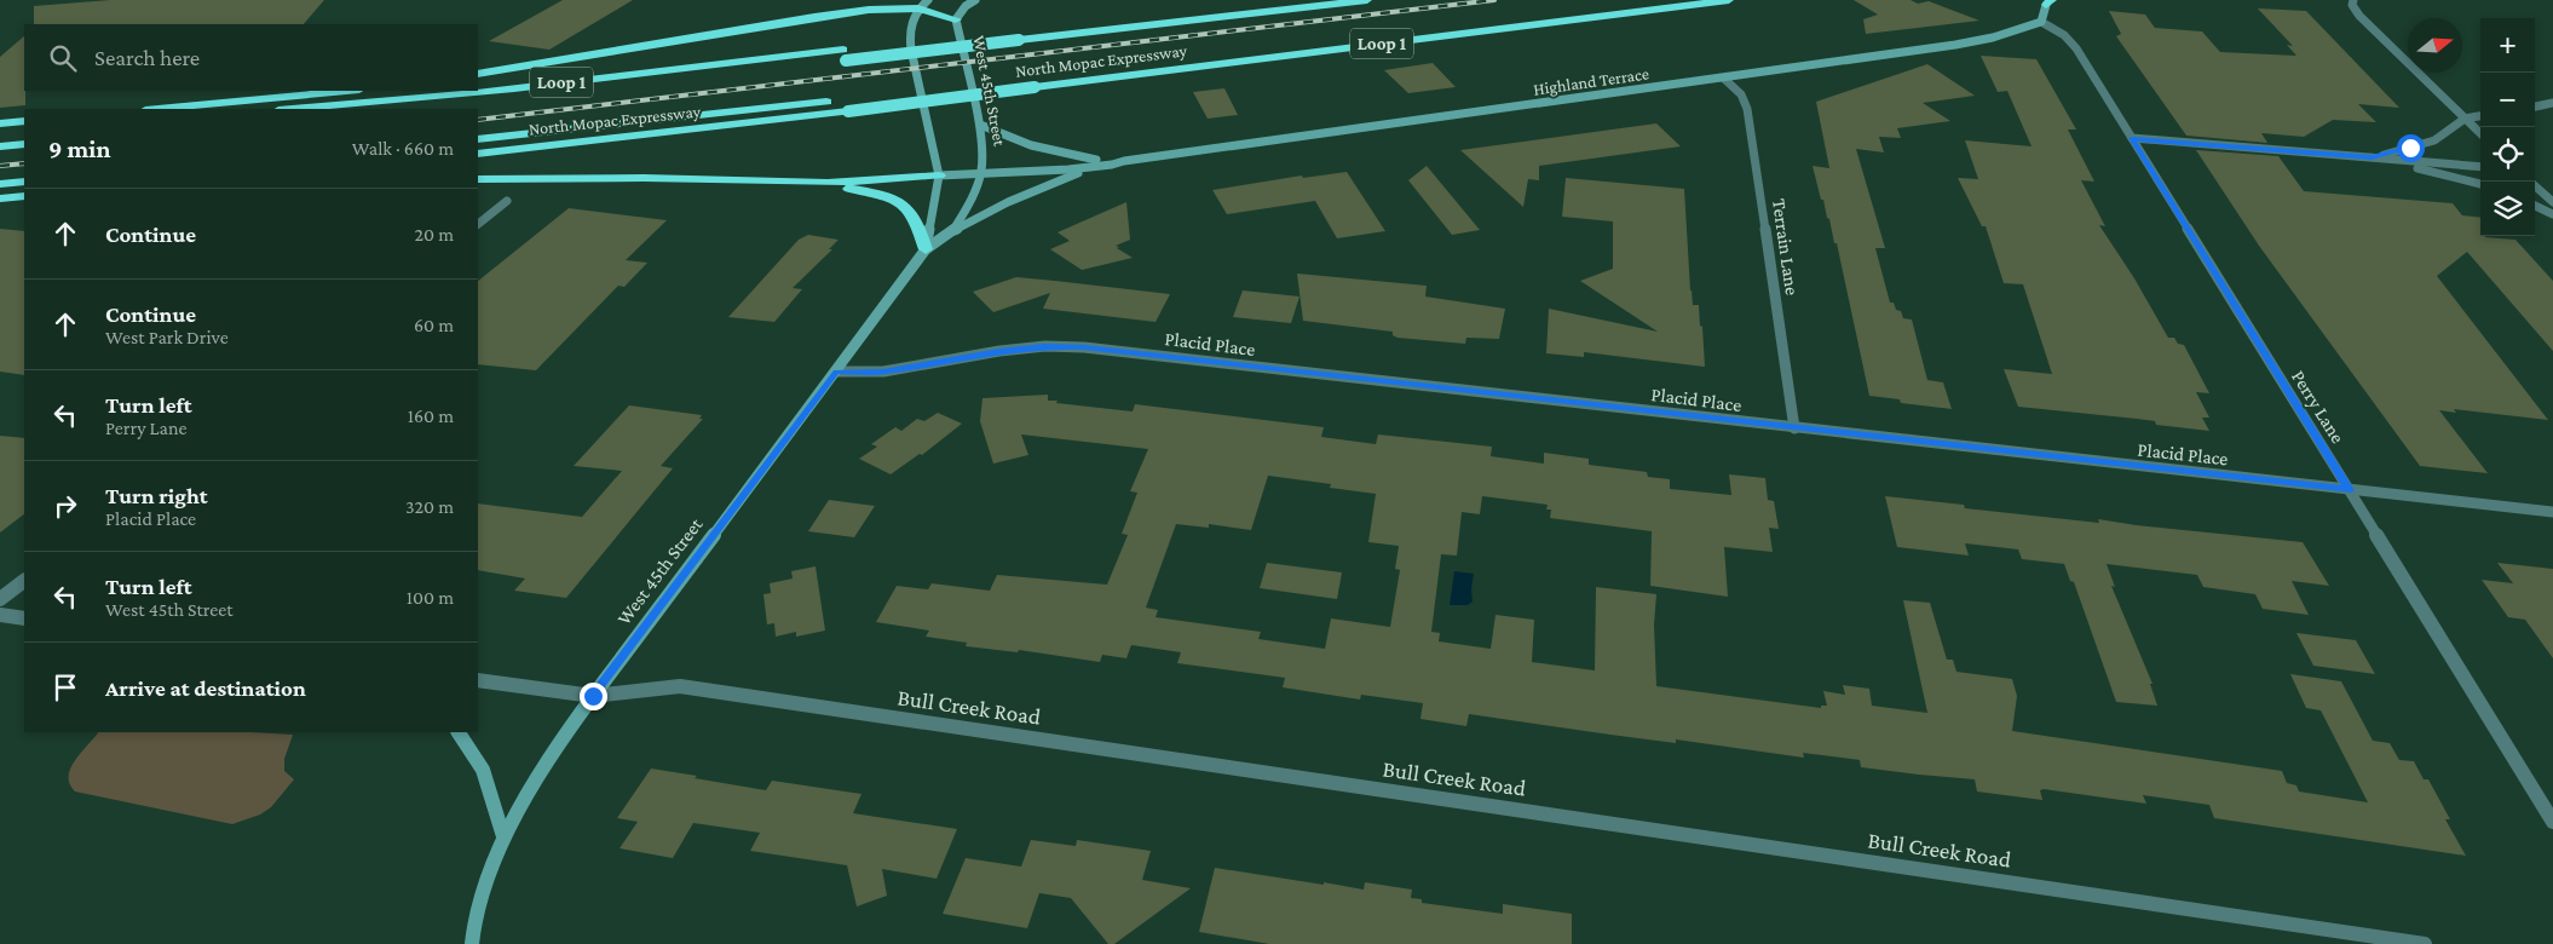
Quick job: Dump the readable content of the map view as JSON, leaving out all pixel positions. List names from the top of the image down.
{
  "streets": {
    "highway": ["Loop 1", "North Mopac Expressway"],
    "main road": ["Highland Terrace", "West 45th Street"],
    "street": [
      "Terrain Lane",
      "Placid Place",
      "Perry Lane",
      "Bull Creek Road"
    ]
  },
  "crossings": [
    ["Highland Terrace", "West 45th Street"],
    ["Highland Terrace", "Terrain Lane"],
    ["Highland Terrace", "Perry Lane"],
    ["West 45th Street", "Placid Place"],
    ["West 45th Street", "Bull Creek Road"],
    ["Terrain Lane", "Placid Place"],
    ["Placid Place", "Perry Lane"]
  ],
  "north": "right",
  "page": {
    "map_buttons": ["+", "−"],
    "search": "Search here",
    "heading": ["9 min", "Walk · 660 m"],
    "list": [
      ["Continue", "20 m"],
      ["Continue", "West Park Drive", "60 m"],
      ["Turn left", "Perry Lane", "160 m"],
      ["Turn right", "Placid Place", "320 m"],
      ["Turn left", "West 45th Street", "100 m"],
      "Arrive at destination"
    ]
  }
}
